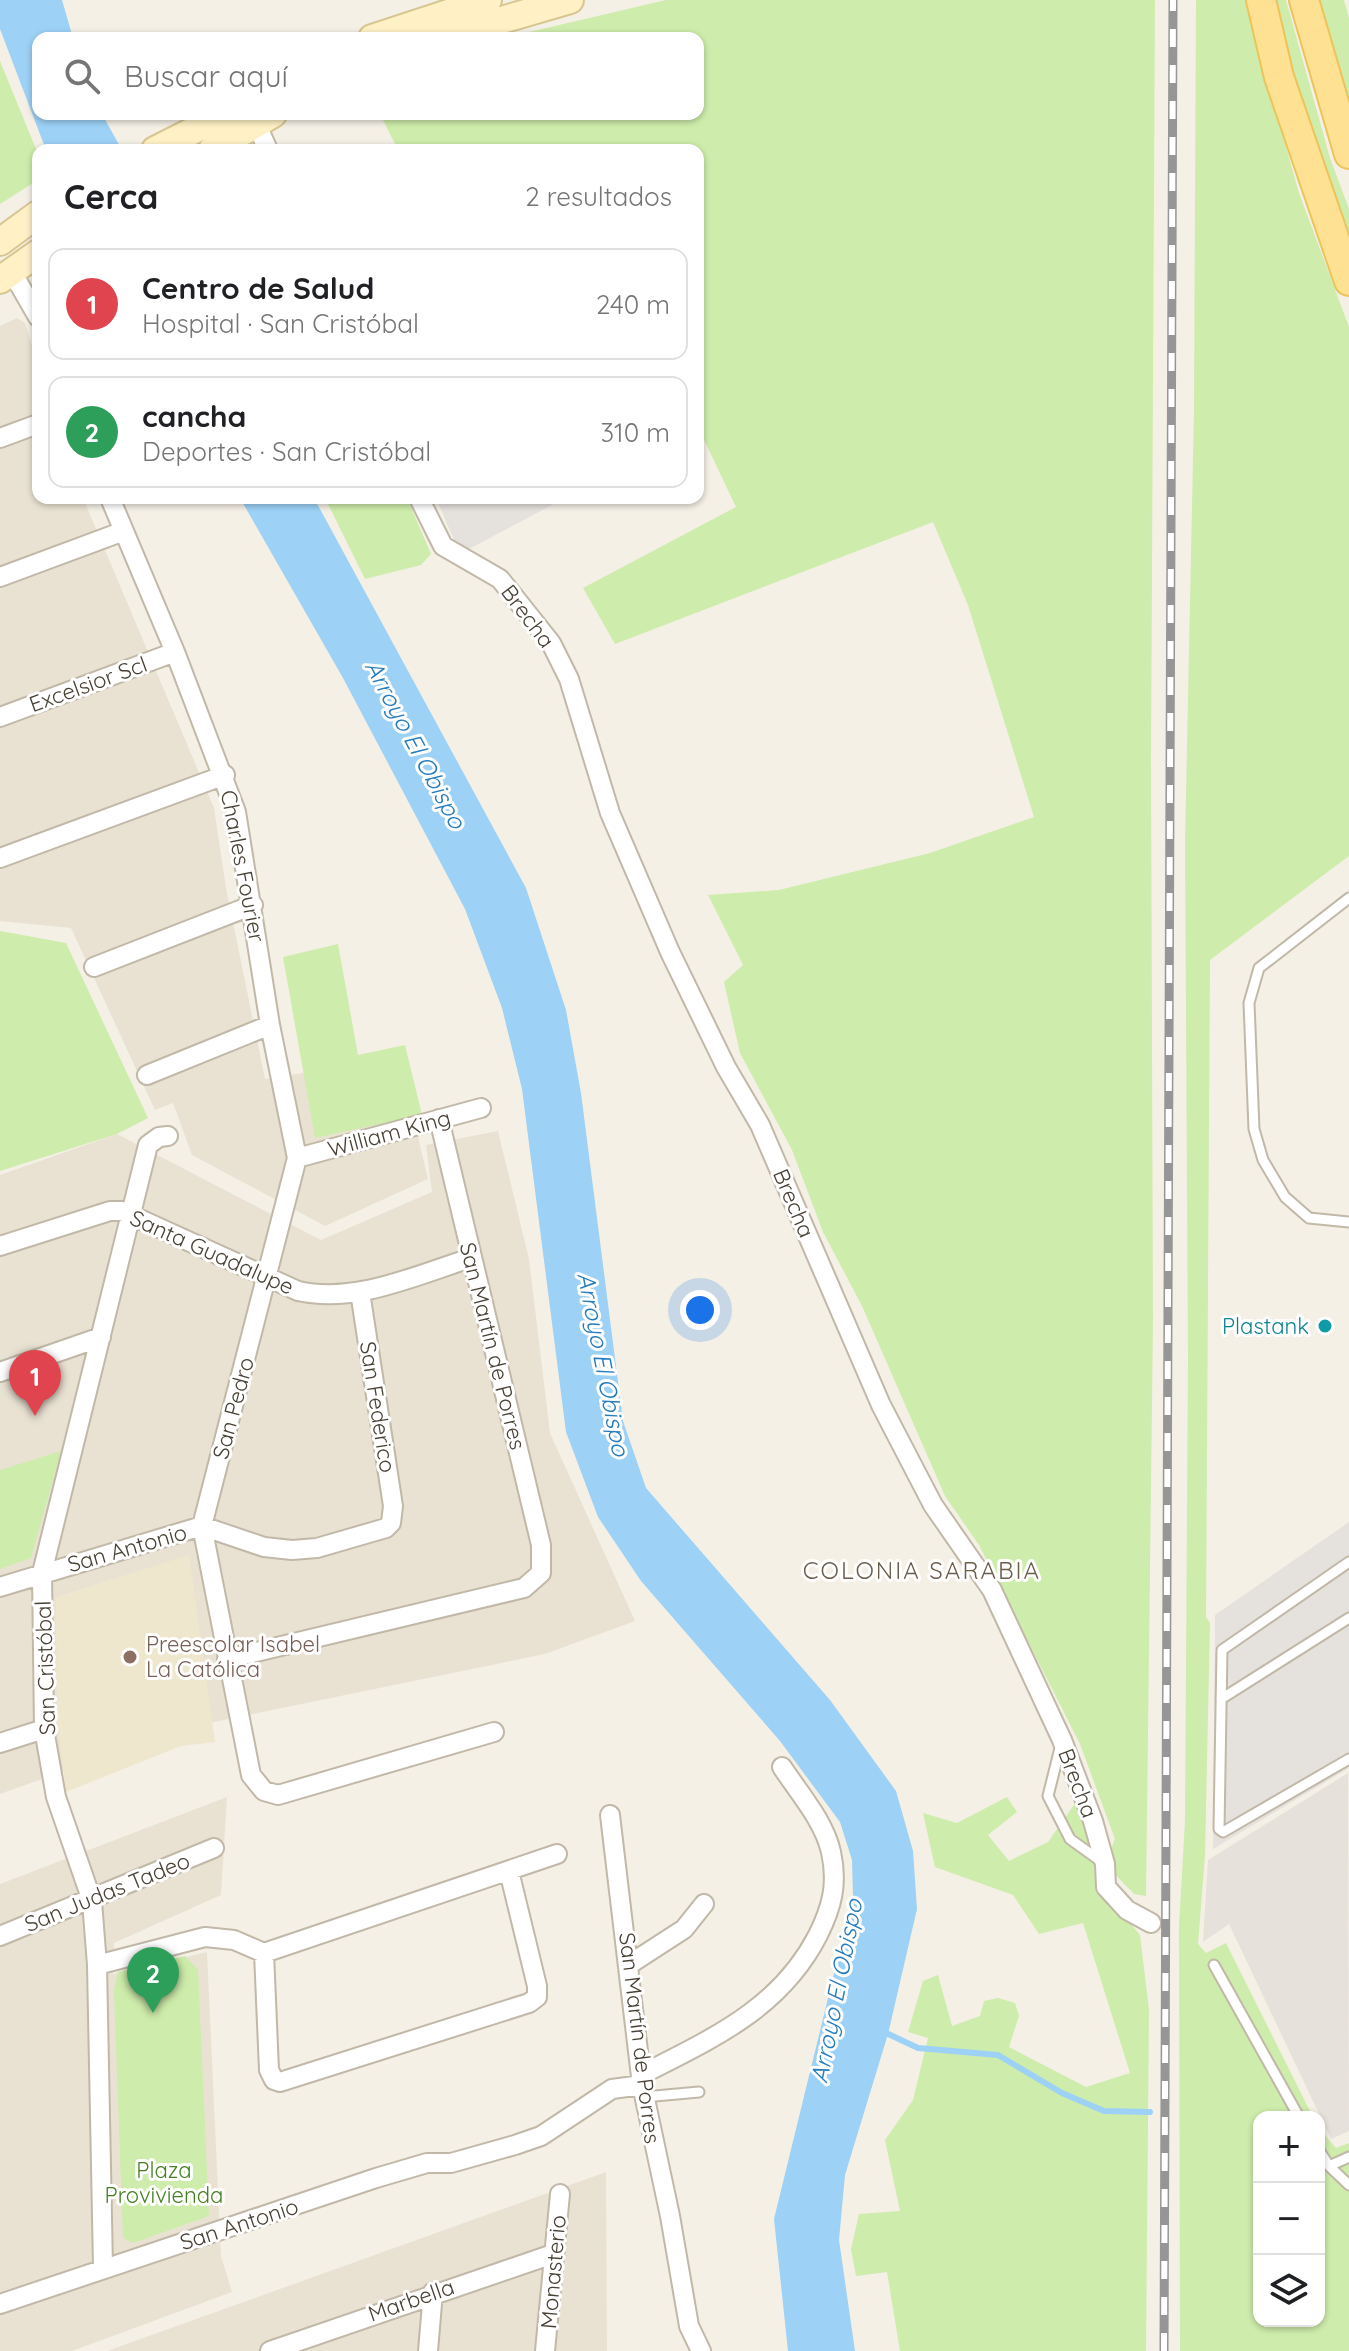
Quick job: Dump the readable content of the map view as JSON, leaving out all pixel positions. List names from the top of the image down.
{
  "streets": {
    "street": [
      "Brecha",
      "Excelsior Scl",
      "Charles Fourier",
      "William King",
      "Santa Guadalupe",
      "San Martín de Porres",
      "San Federico",
      "San Pedro",
      "San Antonio",
      "San Cristóbal",
      "San Judas Tadeo",
      "Monasterio",
      "Marbella"
    ]
  },
  "crossings": [
    ["Excelsior Scl", "Charles Fourier"],
    ["Charles Fourier", "William King"],
    ["Charles Fourier", "San Pedro"],
    ["William King", "San Martín de Porres"],
    ["William King", "San Pedro"],
    ["Santa Guadalupe", "San Martín de Porres"],
    ["Santa Guadalupe", "San Federico"],
    ["Santa Guadalupe", "San Pedro"],
    ["Santa Guadalupe", "San Cristóbal"],
    ["San Martín de Porres", "San Pedro"],
    ["San Martín de Porres", "San Antonio"],
    ["San Federico", "San Antonio"],
    ["San Pedro", "San Antonio"],
    ["San Antonio", "San Cristóbal"],
    ["San Cristóbal", "San Judas Tadeo"],
    ["Monasterio", "Marbella"]
  ],
  "districts": ["COLONIA SARABIA"],
  "water": ["Arroyo El Obispo"],
  "parks": ["Plaza Provivienda"],
  "places": ["Plastank", "Preescolar Isabel La Católica"],
  "page": {
    "search": "Buscar aquí",
    "heading": ["Cerca", "2 resultados"],
    "list": [
      {
        "mark": "1",
        "name": "Centro de Salud",
        "note": "Hospital · San Cristóbal",
        "value": "240 m"
      },
      {
        "mark": "2",
        "name": "cancha",
        "note": "Deportes · San Cristóbal",
        "value": "310 m"
      }
    ],
    "pins": ["1", "2"],
    "map_buttons": ["+", "−"]
  }
}
